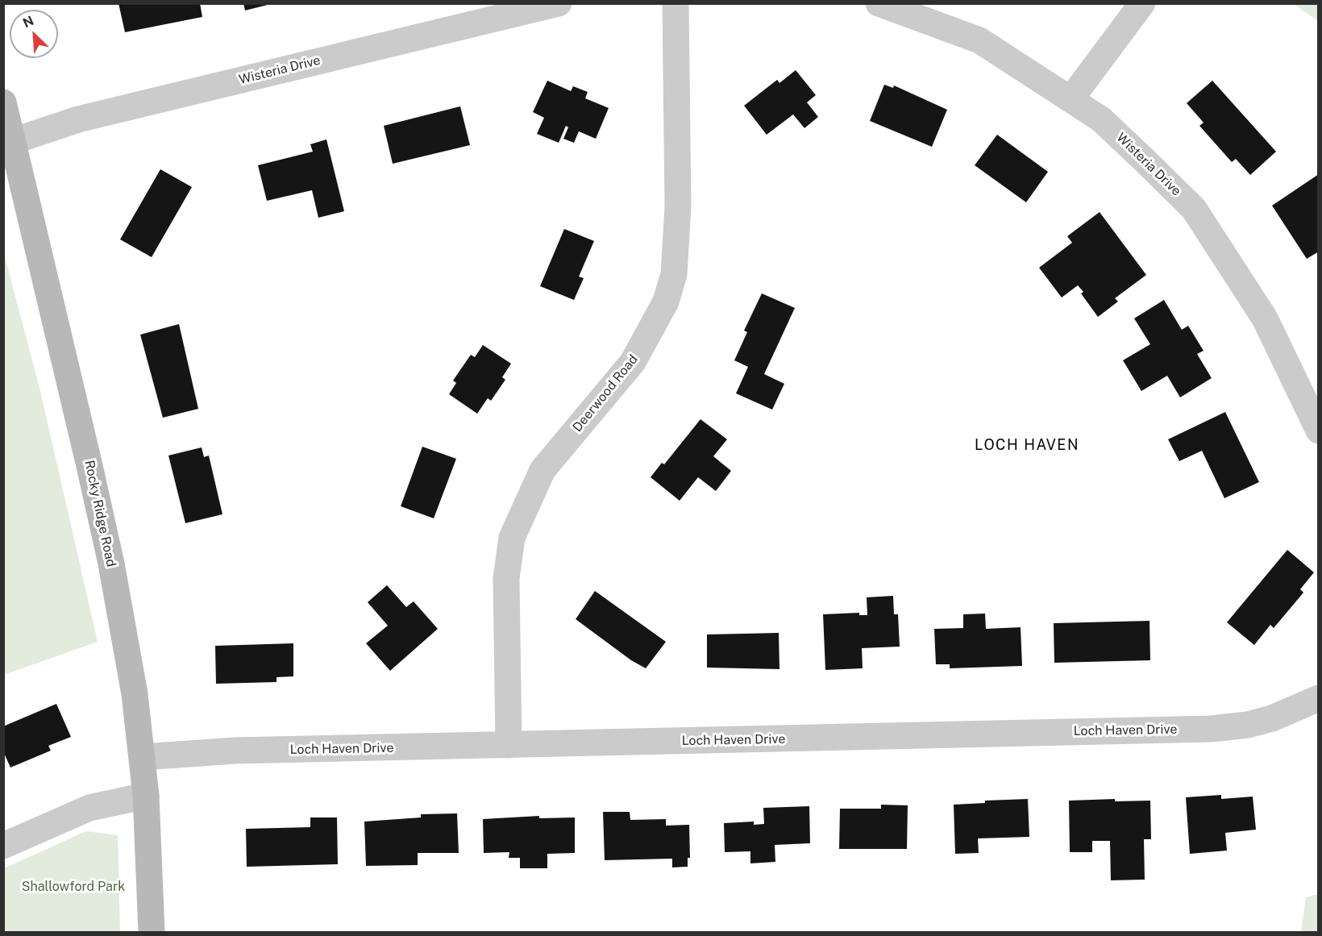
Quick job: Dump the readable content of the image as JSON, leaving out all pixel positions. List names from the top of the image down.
{
  "streets": {
    "main road": ["Rocky Ridge Road"],
    "street": ["Wisteria Drive", "Deerwood Road", "Loch Haven Drive"]
  },
  "crossings": [
    ["Wisteria Drive", "Rocky Ridge Road"],
    ["Deerwood Road", "Loch Haven Drive"],
    ["Rocky Ridge Road", "Loch Haven Drive"]
  ],
  "districts": ["LOCH HAVEN"],
  "parks": ["Shallowford Park"],
  "north": "top left"
}
